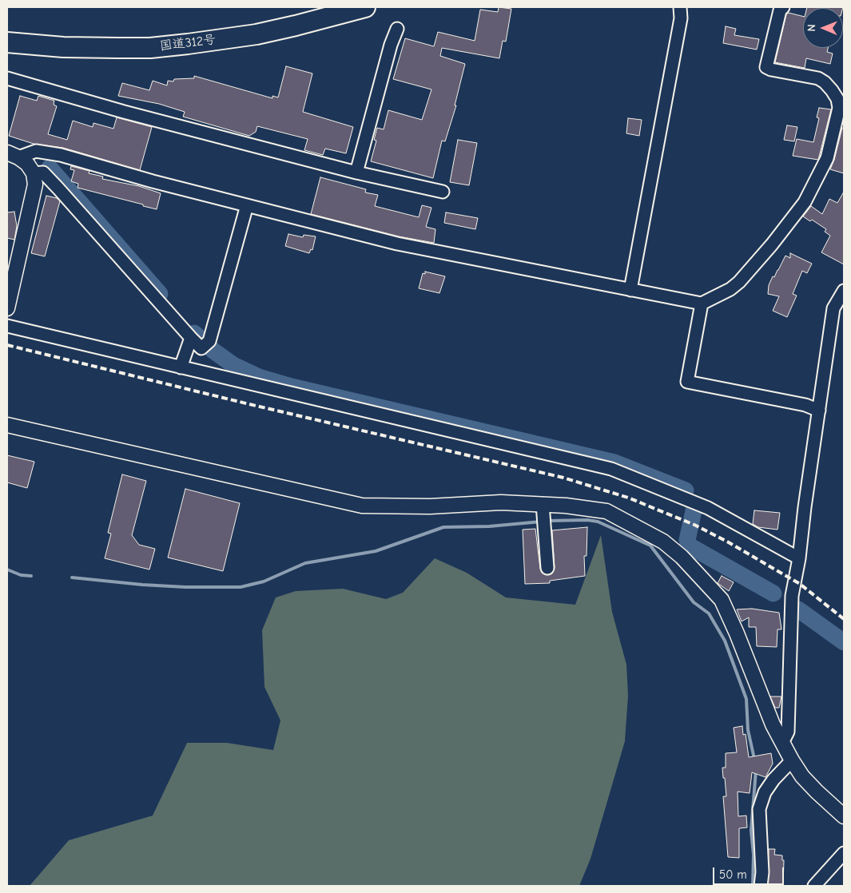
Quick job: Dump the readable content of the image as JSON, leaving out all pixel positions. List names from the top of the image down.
{
  "streets": {
    "highway": ["国道312号"]
  },
  "scale_bar": "50 m",
  "north": "left"
}
